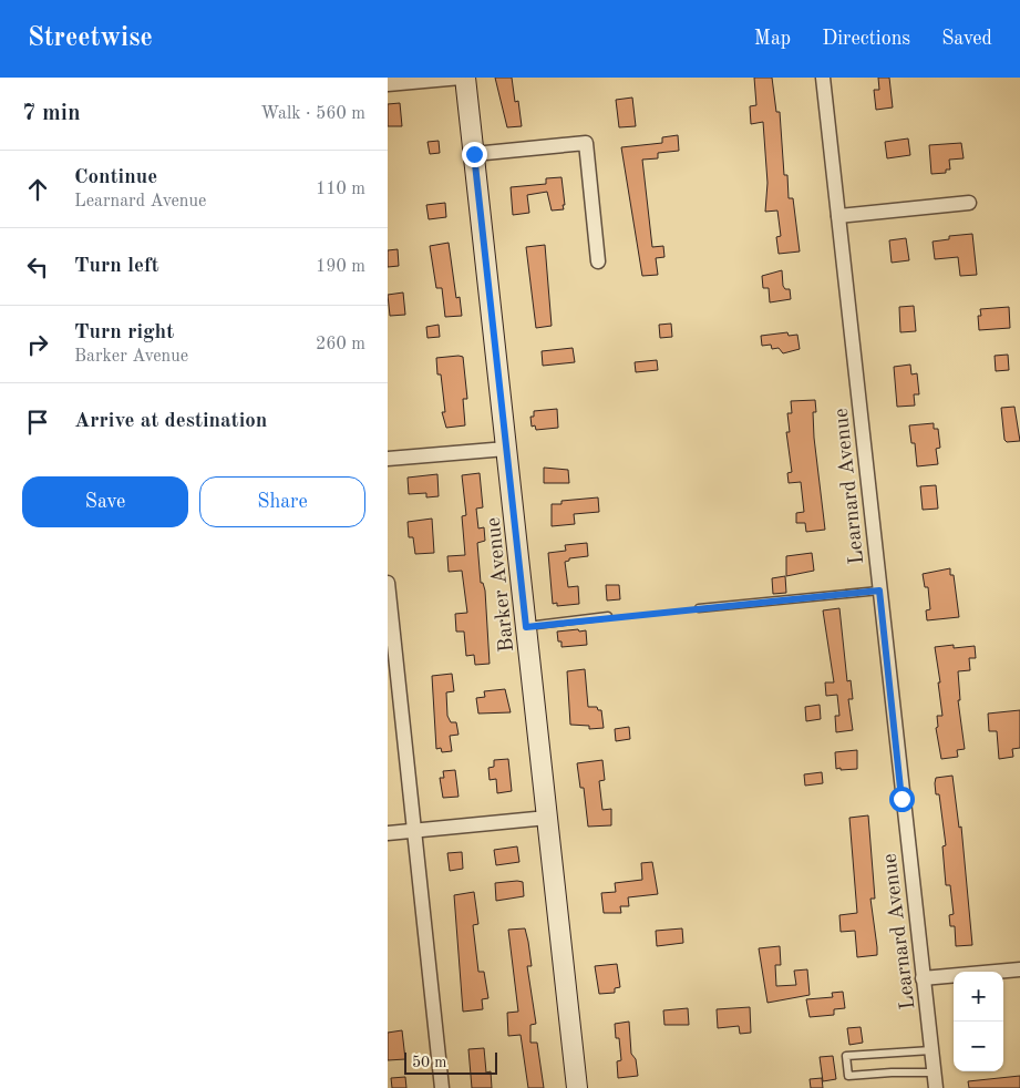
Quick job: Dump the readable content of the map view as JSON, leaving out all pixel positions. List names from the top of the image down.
{
  "streets": {
    "street": ["Learnard Avenue", "Barker Avenue"]
  },
  "scale_bar": "50 m",
  "page": {
    "header": "Streetwise",
    "nav": ["Map", "Directions", "Saved"],
    "heading": ["7 min", "Walk · 560 m"],
    "list": [
      ["Continue", "Learnard Avenue", "110 m"],
      ["Turn left", "190 m"],
      ["Turn right", "Barker Avenue", "260 m"],
      "Arrive at destination"
    ],
    "buttons": ["Save", "Share"],
    "map_buttons": ["+", "−"],
    "scale": "50 m"
  }
}
